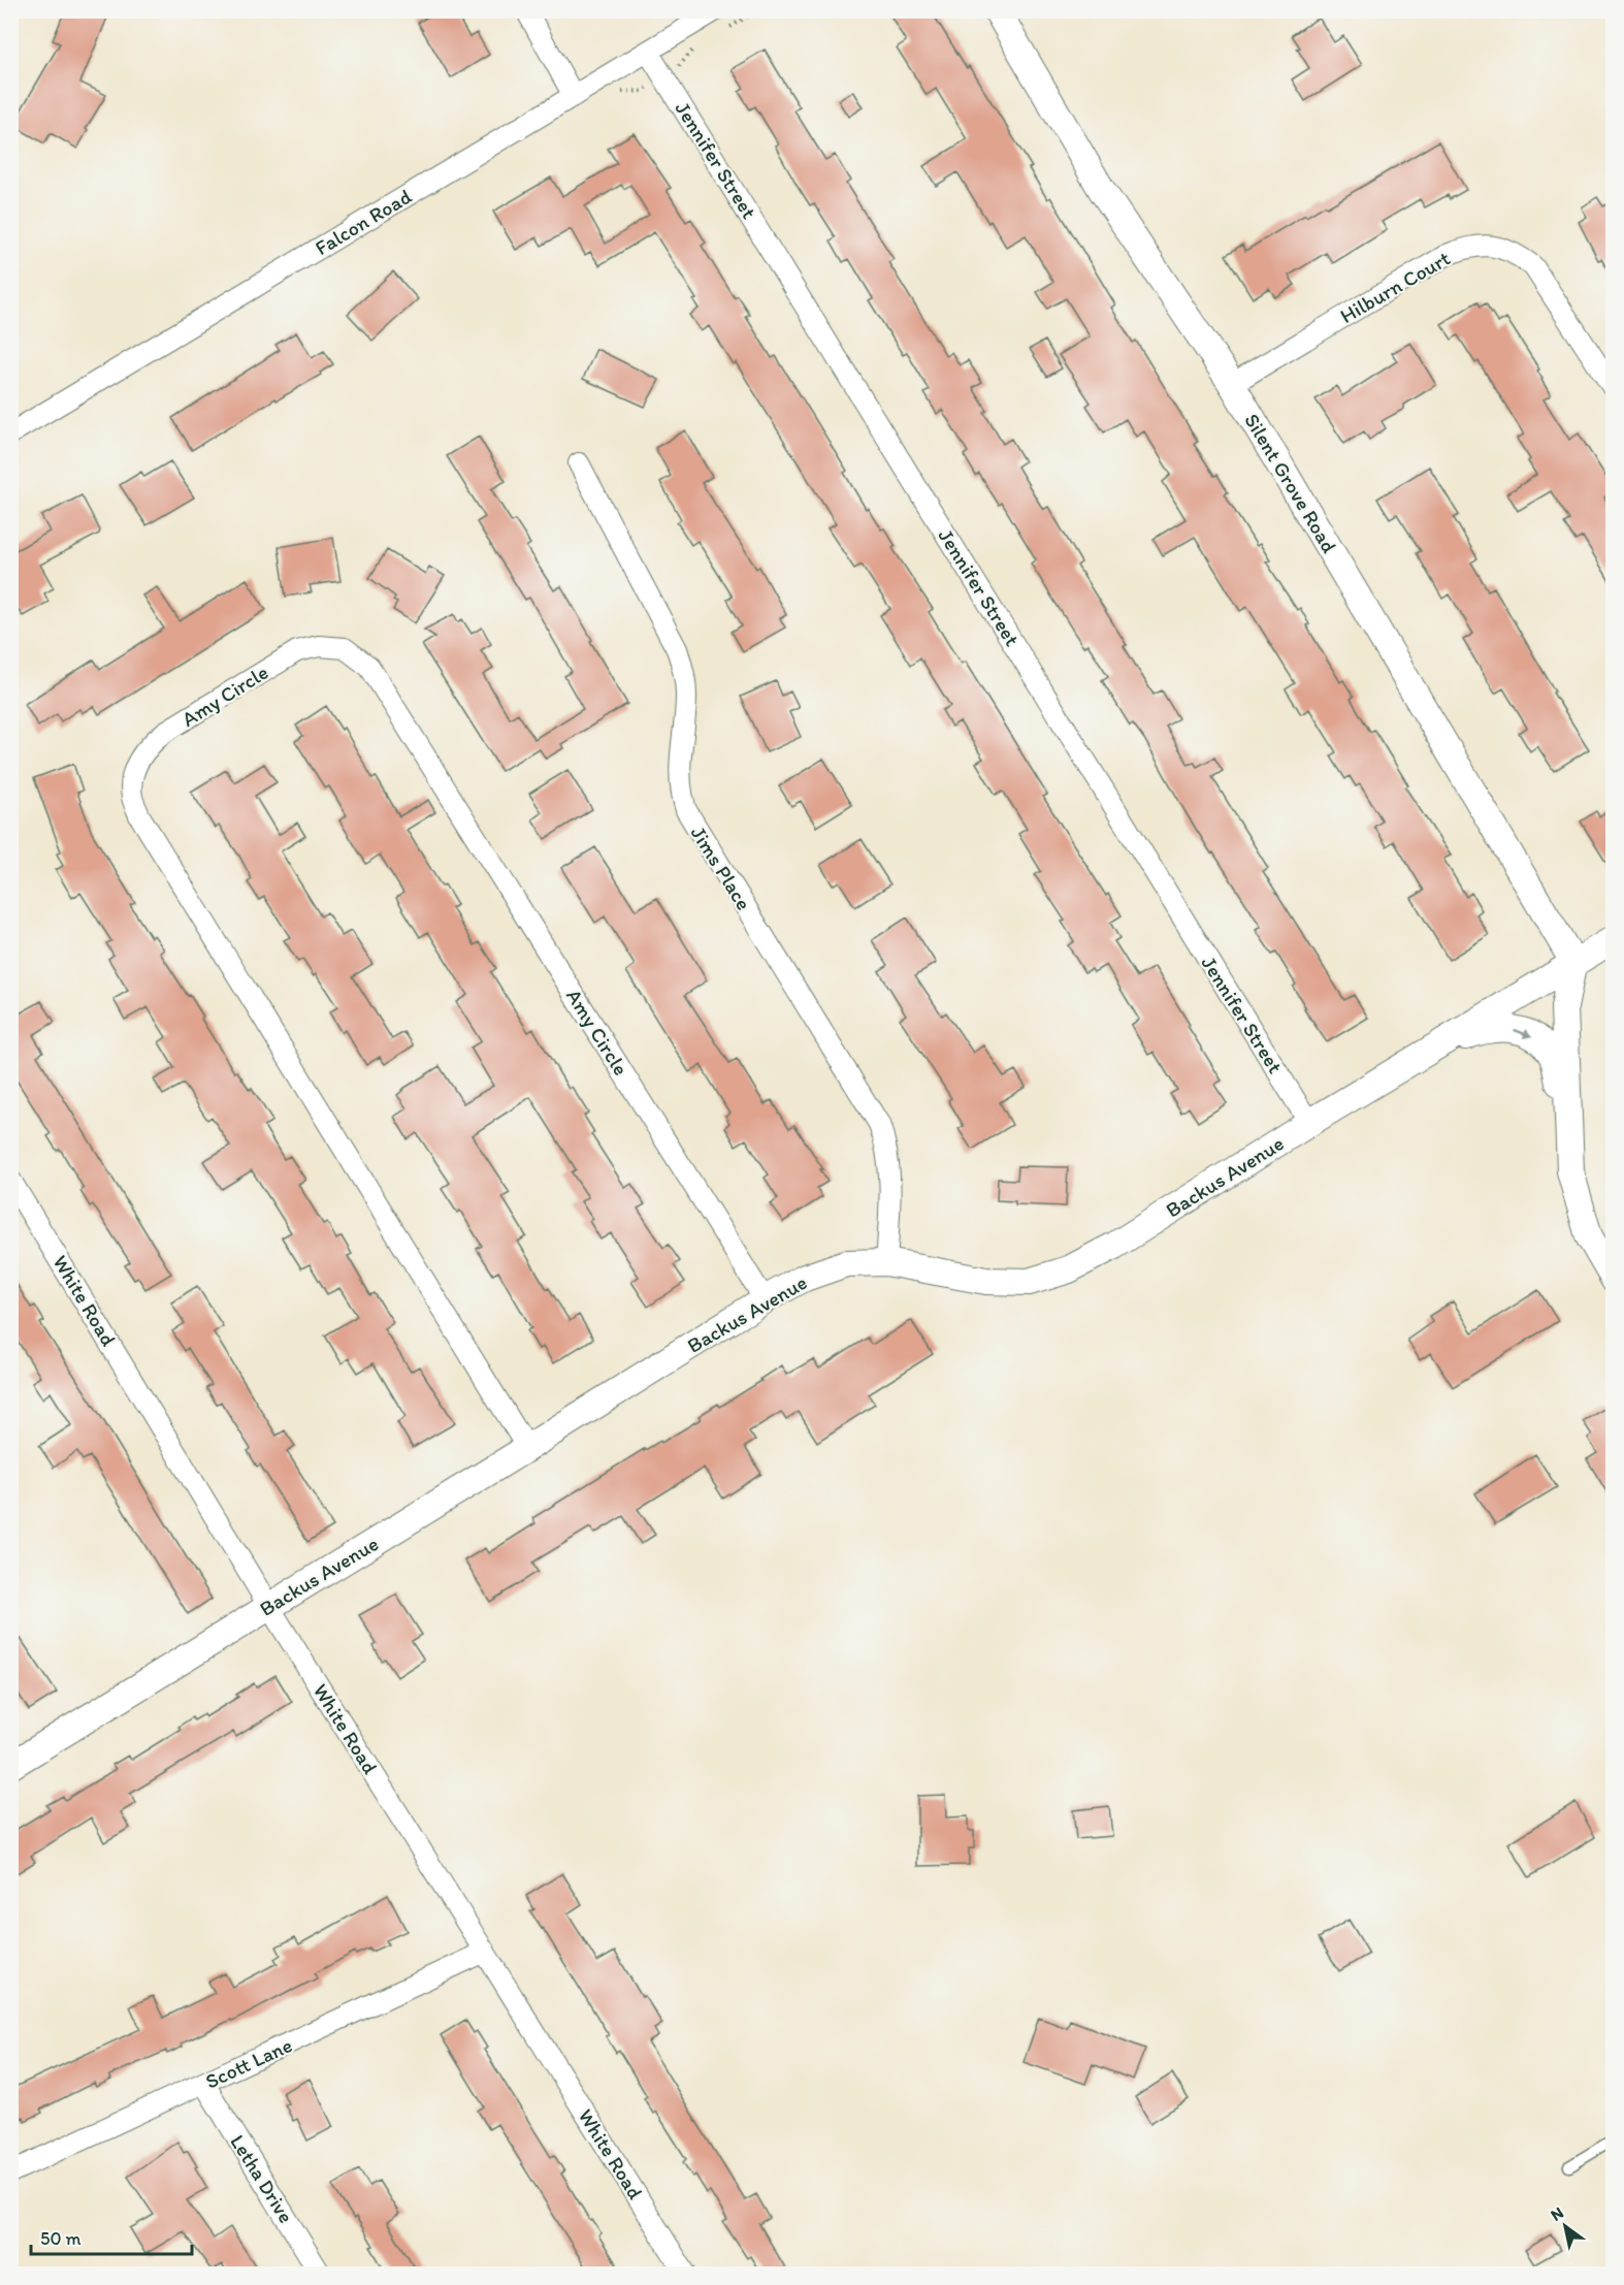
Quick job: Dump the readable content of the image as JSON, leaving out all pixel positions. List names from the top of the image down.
{
  "streets": {
    "street": [
      "Jennifer Street",
      "Falcon Road",
      "Hilburn Court",
      "Silent Grove Road",
      "Amy Circle",
      "Jims Place",
      "Backus Avenue",
      "White Road",
      "Scott Lane",
      "Letha Drive"
    ]
  },
  "crossings": [
    ["Jennifer Street", "Falcon Road"],
    ["Jennifer Street", "Backus Avenue"],
    ["Hilburn Court", "Silent Grove Road"],
    ["Silent Grove Road", "Backus Avenue"],
    ["Amy Circle", "Backus Avenue"],
    ["Jims Place", "Backus Avenue"],
    ["Backus Avenue", "White Road"],
    ["White Road", "Scott Lane"],
    ["Scott Lane", "Letha Drive"]
  ],
  "scale_bar": "50 m",
  "north": "top left"
}
